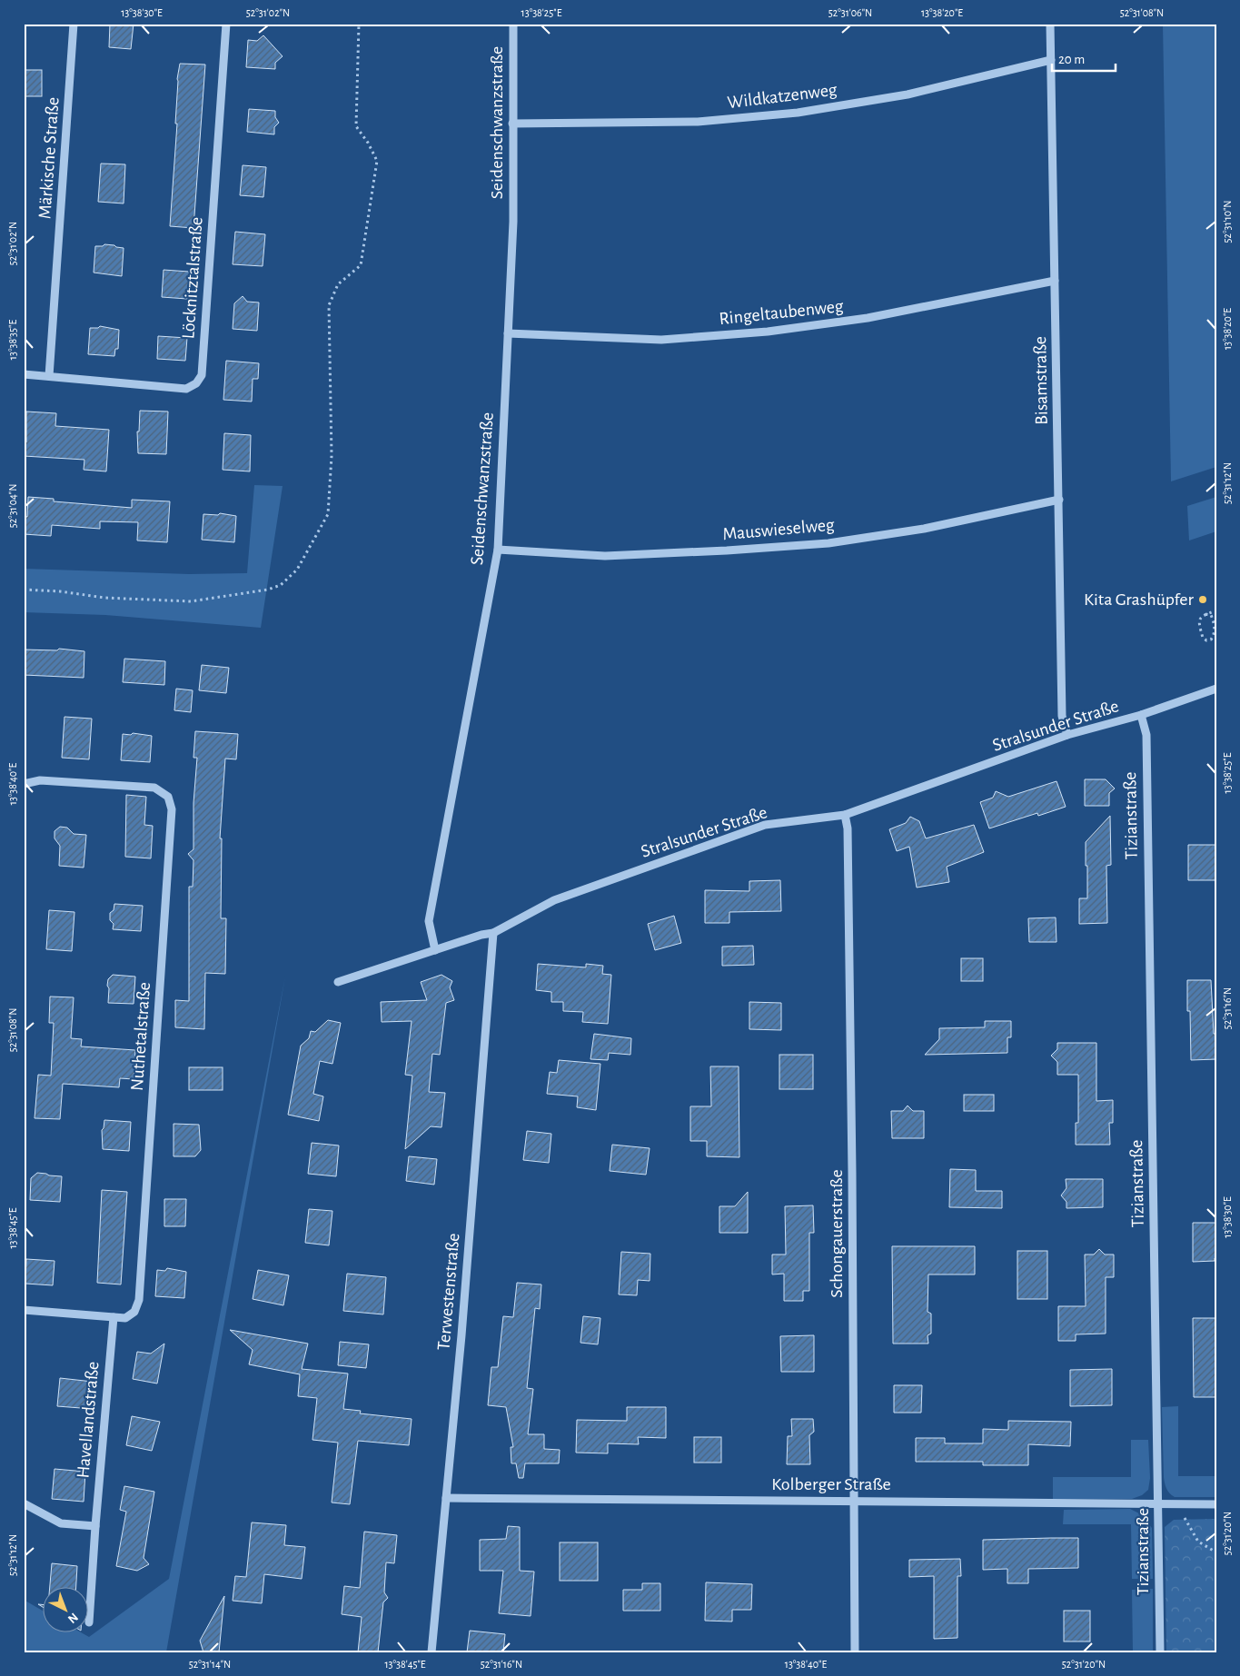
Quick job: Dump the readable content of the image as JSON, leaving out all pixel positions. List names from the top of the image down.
{
  "streets": {
    "street": [
      "Wildkatzenweg",
      "Seidenschwanzstraße",
      "Märkische Straße",
      "Löcknitztalstraße",
      "Ringeltaubenweg",
      "Bisamstraße",
      "Mauswieselweg",
      "Stralsunder Straße",
      "Tizianstraße",
      "Nuthetalstraße",
      "Schongauerstraße",
      "Terwestenstraße",
      "Havellandstraße",
      "Kolberger Straße"
    ]
  },
  "crossings": [
    ["Wildkatzenweg", "Seidenschwanzstraße"],
    ["Wildkatzenweg", "Bisamstraße"],
    ["Seidenschwanzstraße", "Ringeltaubenweg"],
    ["Seidenschwanzstraße", "Mauswieselweg"],
    ["Seidenschwanzstraße", "Stralsunder Straße"],
    ["Märkische Straße", "Löcknitztalstraße"],
    ["Ringeltaubenweg", "Bisamstraße"],
    ["Bisamstraße", "Mauswieselweg"],
    ["Bisamstraße", "Stralsunder Straße"],
    ["Stralsunder Straße", "Tizianstraße"],
    ["Stralsunder Straße", "Schongauerstraße"],
    ["Stralsunder Straße", "Terwestenstraße"],
    ["Tizianstraße", "Kolberger Straße"],
    ["Nuthetalstraße", "Havellandstraße"],
    ["Schongauerstraße", "Kolberger Straße"],
    ["Terwestenstraße", "Kolberger Straße"]
  ],
  "places": ["Kita Grashüpfer"],
  "scale_bar": "20 m",
  "north": "bottom right",
  "coordinates": [
    "13°38'30\"E",
    "52°31'02\"N",
    "13°38'25\"E",
    "52°31'06\"N",
    "13°38'20\"E",
    "52°31'08\"N",
    "52°31'10\"N",
    "13°38'35\"E",
    "52°31'12\"N",
    "52°31'04\"N",
    "13°38'40\"E",
    "52°31'16\"N",
    "13°38'45\"E",
    "52°31'20\"N",
    "52°31'14\"N"
  ]
}
